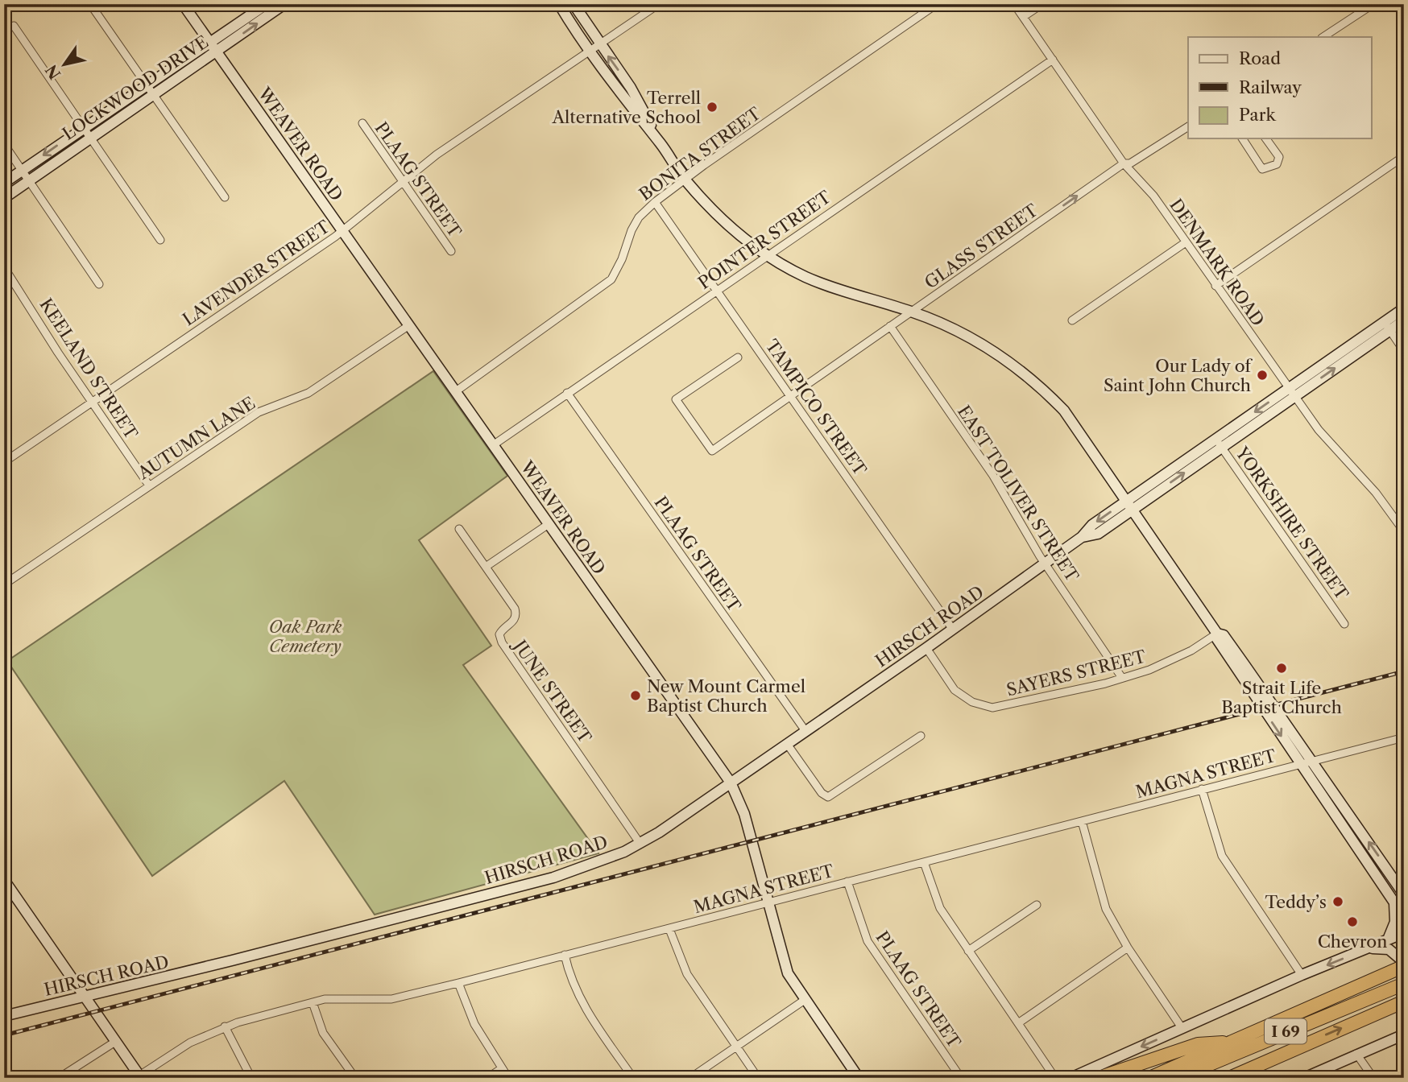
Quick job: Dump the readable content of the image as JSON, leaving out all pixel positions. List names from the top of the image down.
{
  "streets": {
    "highway": ["I 69"],
    "main road": ["LOCKWOOD DRIVE", "WEAVER ROAD", "HIRSCH ROAD"],
    "street": [
      "BONITA STREET",
      "PLAAG STREET",
      "POINTER STREET",
      "GLASS STREET",
      "DENMARK ROAD",
      "LAVENDER STREET",
      "KEELAND STREET",
      "TAMPICO STREET",
      "AUTUMN LANE",
      "EAST TOLIVER STREET",
      "YORKSHIRE STREET",
      "SAYERS STREET",
      "JUNE STREET",
      "MAGNA STREET"
    ]
  },
  "crossings": [
    ["LOCKWOOD DRIVE", "WEAVER ROAD"],
    ["WEAVER ROAD", "BONITA STREET"],
    ["WEAVER ROAD", "POINTER STREET"],
    ["WEAVER ROAD", "LAVENDER STREET"],
    ["WEAVER ROAD", "AUTUMN LANE"],
    ["WEAVER ROAD", "HIRSCH ROAD"],
    ["WEAVER ROAD", "MAGNA STREET"],
    ["BONITA STREET", "TAMPICO STREET"],
    ["PLAAG STREET", "POINTER STREET"],
    ["PLAAG STREET", "LAVENDER STREET"],
    ["PLAAG STREET", "HIRSCH ROAD"],
    ["PLAAG STREET", "MAGNA STREET"],
    ["POINTER STREET", "DENMARK ROAD"],
    ["POINTER STREET", "TAMPICO STREET"],
    ["GLASS STREET", "DENMARK ROAD"],
    ["GLASS STREET", "TAMPICO STREET"],
    ["GLASS STREET", "EAST TOLIVER STREET"],
    ["DENMARK ROAD", "HIRSCH ROAD"],
    ["LAVENDER STREET", "KEELAND STREET"],
    ["KEELAND STREET", "AUTUMN LANE"],
    ["TAMPICO STREET", "HIRSCH ROAD"],
    ["EAST TOLIVER STREET", "HIRSCH ROAD"],
    ["EAST TOLIVER STREET", "SAYERS STREET"],
    ["YORKSHIRE STREET", "HIRSCH ROAD"],
    ["HIRSCH ROAD", "SAYERS STREET"],
    ["HIRSCH ROAD", "JUNE STREET"]
  ],
  "one_way": ["GLASS STREET"],
  "parks": ["Oak Park Cemetery"],
  "places": [
    "Terrell Alternative School",
    "Our Lady of Saint John Church",
    "Strait Life Baptist Church",
    "New Mount Carmel Baptist Church",
    "Teddy’s",
    "Chevron"
  ],
  "legend": ["Road", "Railway", "Park"],
  "north": "bottom left"
}
